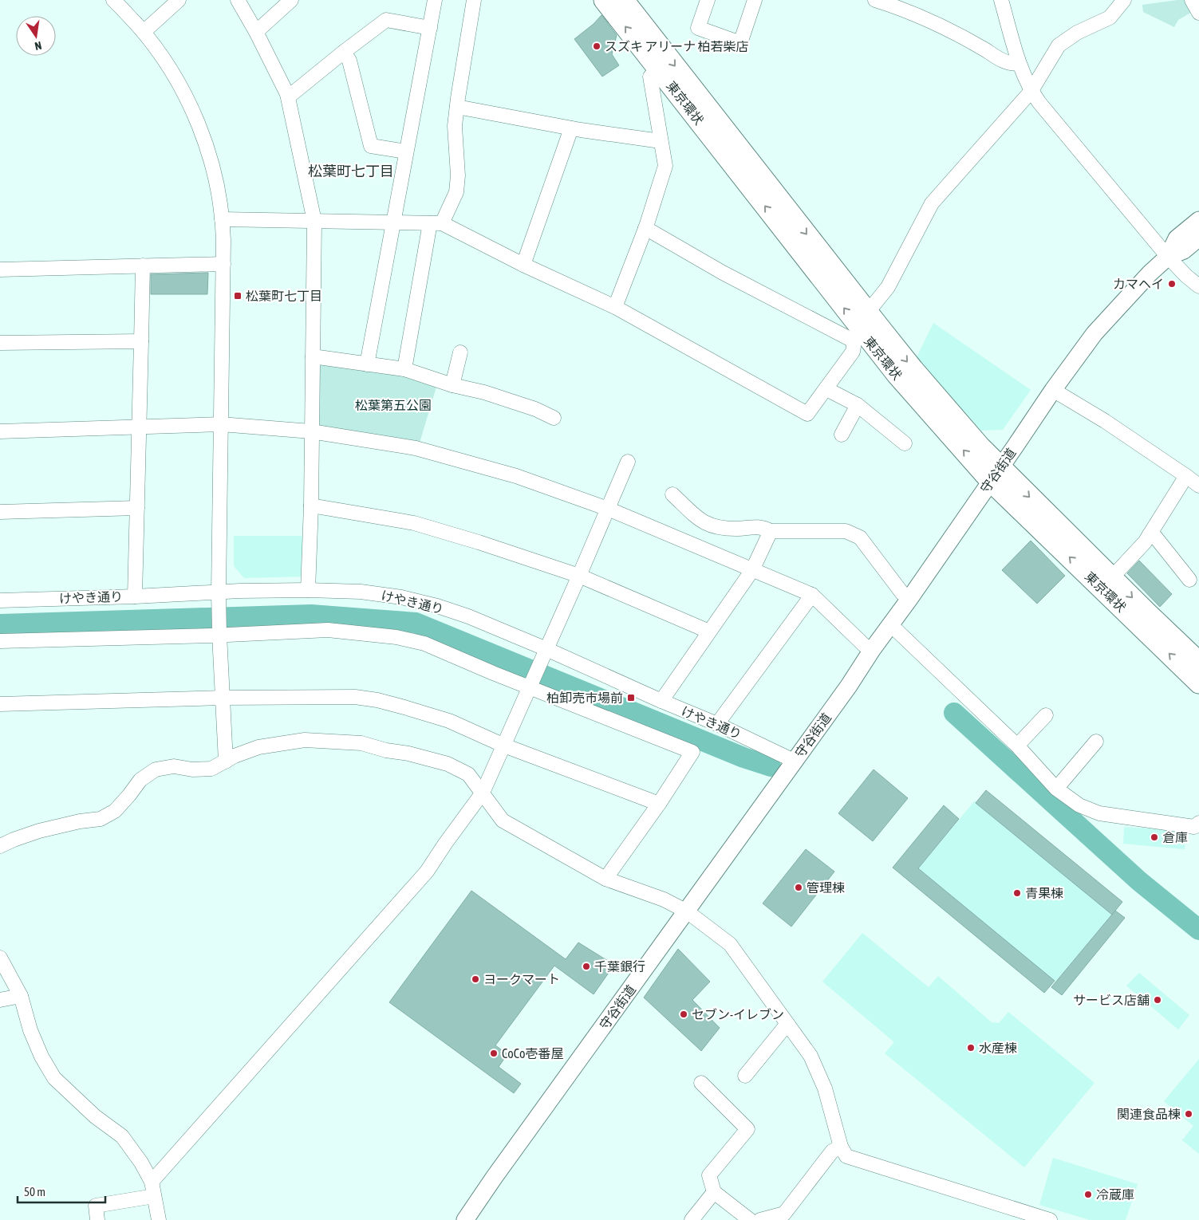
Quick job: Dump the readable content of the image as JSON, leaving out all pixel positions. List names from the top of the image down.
{
  "streets": {
    "highway": ["東京環状"],
    "main road": ["守谷街道"],
    "street": ["けやき通り"]
  },
  "crossings": [
    ["東京環状", "守谷街道"],
    ["守谷街道", "けやき通り"]
  ],
  "districts": ["松葉町七丁目"],
  "parks": ["松葉第五公園"],
  "places": {
    "other": [
      "スズキ アリーナ 柏若柴店",
      "カマヘイ",
      "倉庫",
      "管理棟",
      "青果棟",
      "千葉銀行",
      "ヨークマート",
      "サービス店舗",
      "セブン-イレブン",
      "水産棟",
      "CoCo壱番屋",
      "関連食品棟",
      "冷蔵庫"
    ],
    "transit": ["松葉町七丁目", "柏卸売市場前"]
  },
  "scale_bar": "50 m",
  "north": "bottom"
}
